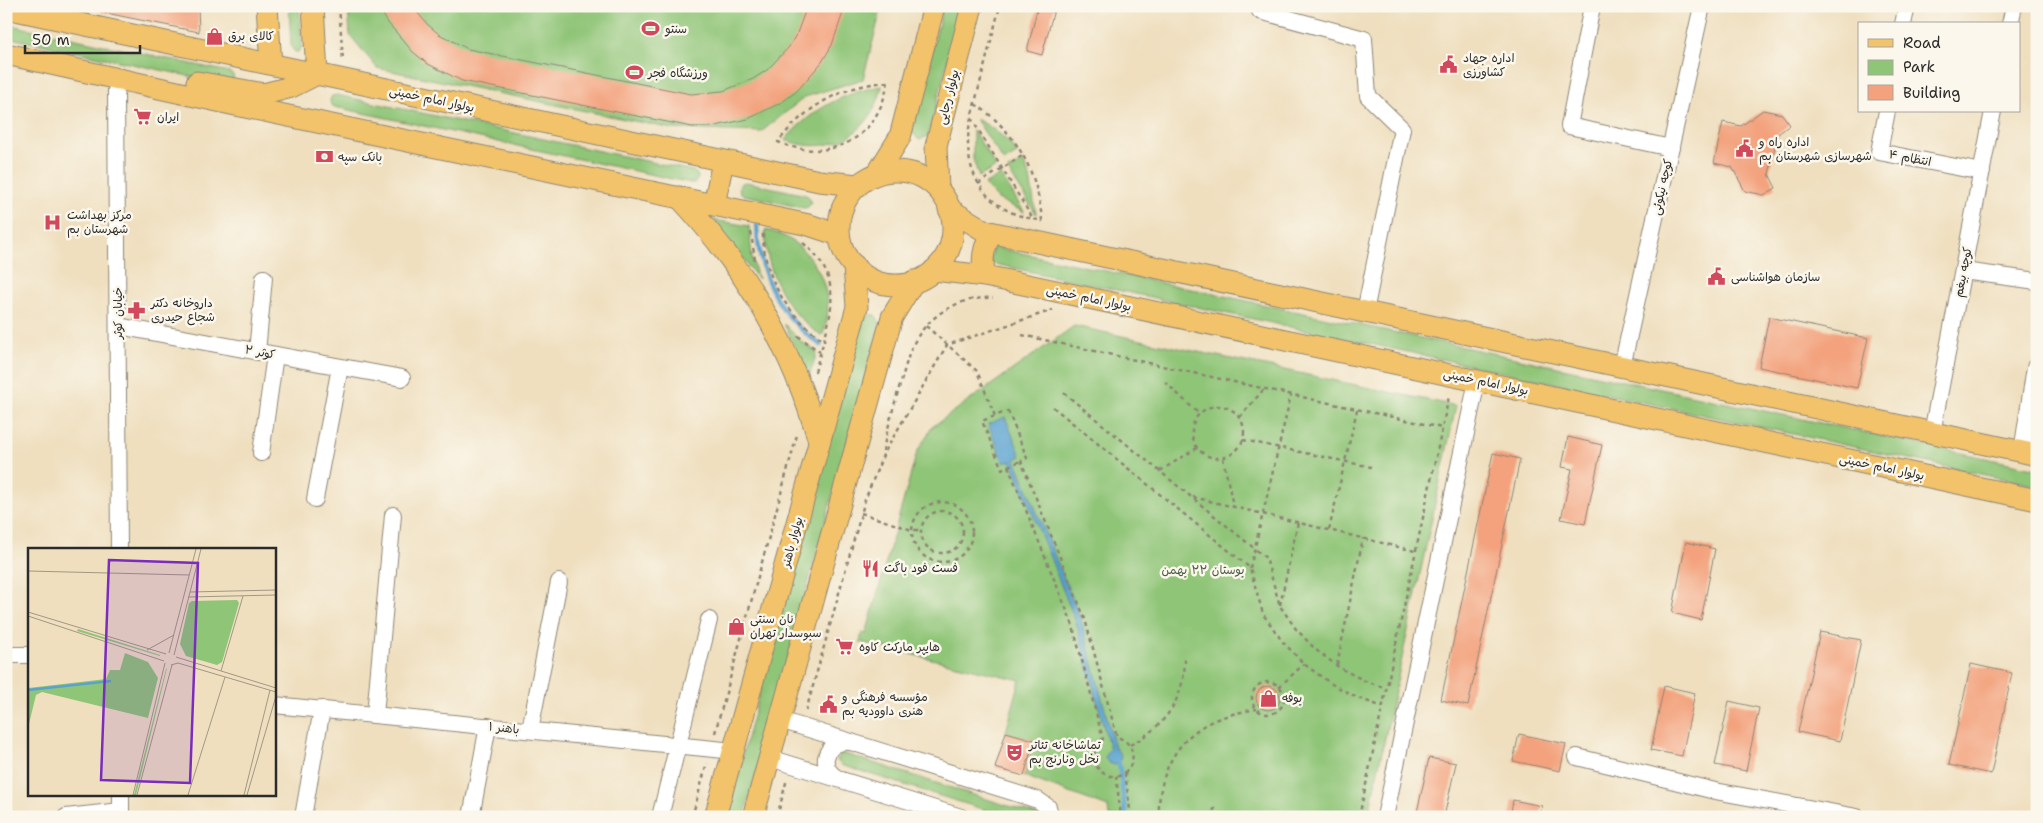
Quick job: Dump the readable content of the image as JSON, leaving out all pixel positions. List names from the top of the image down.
{
  "streets": {
    "main road": ["بولوار رجایی", "بولوار امام خمینی", "بولوار باهنر"],
    "street": [
      "انتظام ۴",
      "کوچه نیکوئی",
      "کوچه بیغم",
      "خیابان کوثر",
      "کوثر ۲",
      "باهنر ۱"
    ]
  },
  "crossings": [
    ["بولوار رجایی", "بولوار امام خمینی"],
    ["بولوار رجایی", "بولوار باهنر"],
    ["بولوار امام خمینی", "بولوار باهنر"],
    ["انتظام ۴", "کوچه بیغم"],
    ["خیابان کوثر", "کوثر ۲"],
    ["بولوار باهنر", "باهنر ۱"]
  ],
  "parks": ["بوستان ۲۲ بهمن"],
  "places": {
    "sports": ["سنتو", "ورزشگاه فجر"],
    "shop": ["کالای برق", "نان سنتی سبوسدار تهران", "بوفه"],
    "public building": [
      "اداره جهاد کشاورزی",
      "اداره راه و شهرسازی شهرستان بم",
      "سازمان هواشناسی",
      "مؤسسه فرهنگی و هنری داوودیه بم"
    ],
    "supermarket": ["ایران", "هایپر مارکت کاوه"],
    "bank": ["بانک سپه"],
    "hospital": ["مرکز بهداشت شهرستان بم"],
    "pharmacy": ["داروخانه دکتر شجاع حیدری"],
    "restaurant": ["فست فود باگت"],
    "theatre": ["تماشاخانه تئاتر نخل ونارنج بم"]
  },
  "legend": ["Road", "Park", "Building"],
  "scale_bar": "50 m"
}
